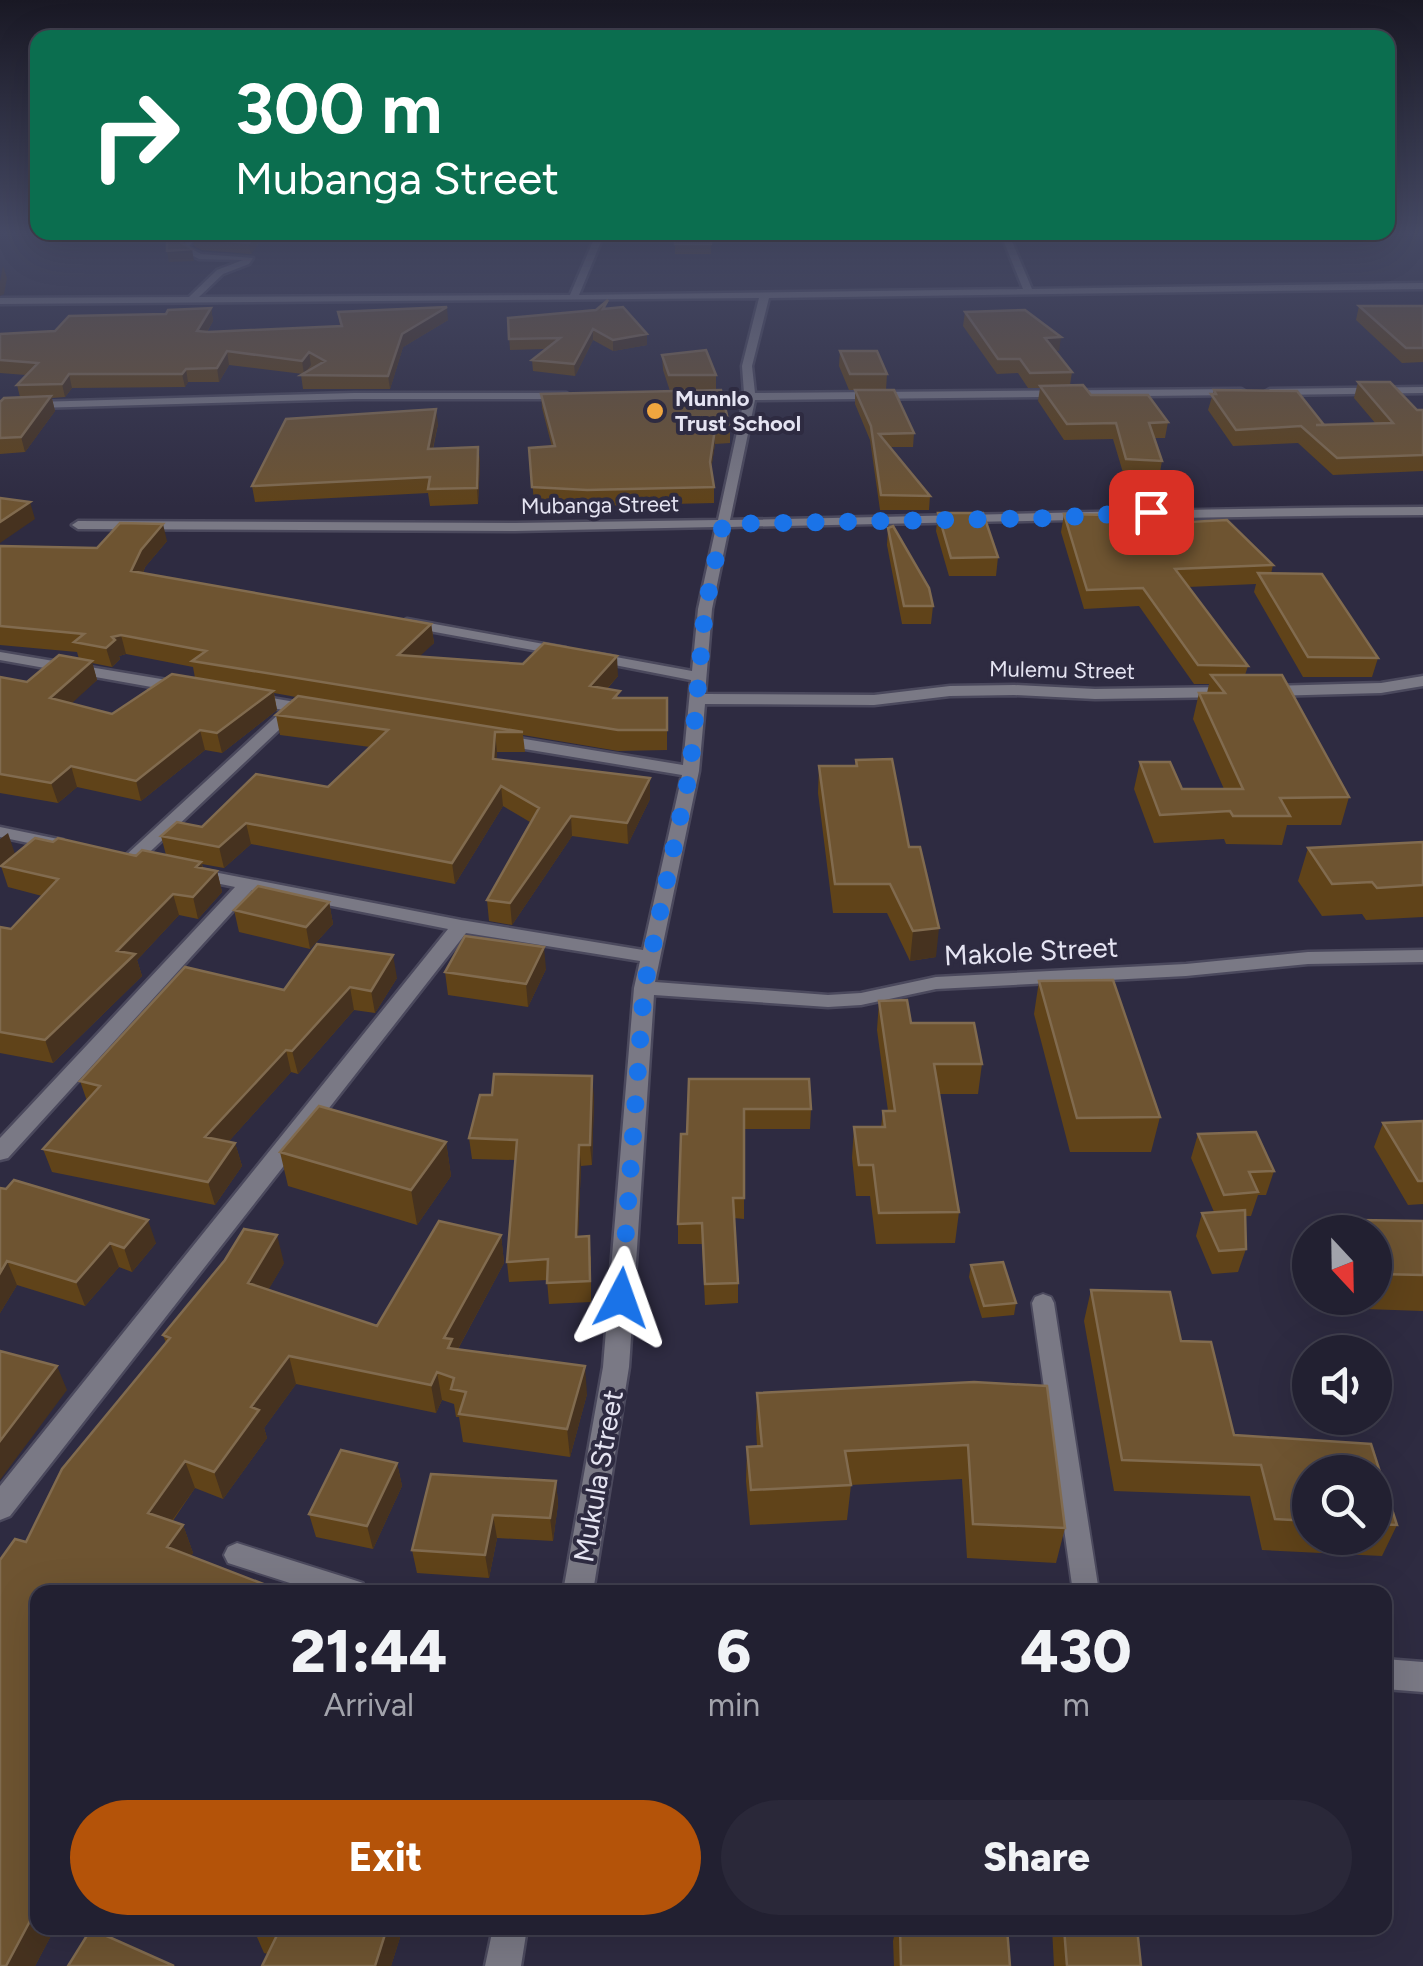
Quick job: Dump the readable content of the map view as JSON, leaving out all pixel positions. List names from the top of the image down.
{
  "streets": {
    "street": [
      "Mubanga Street",
      "Mulemu Street",
      "Makole Street",
      "Mukula Street"
    ]
  },
  "crossings": [
    ["Mubanga Street", "Mukula Street"],
    ["Mulemu Street", "Mukula Street"],
    ["Makole Street", "Mukula Street"]
  ],
  "places": ["Munnlo Trust School"],
  "north": "bottom",
  "page": {
    "turn": ["300 m", "Mubanga Street"],
    "eta": [
      "21:44",
      "Arrival",
      "6",
      "min",
      "430",
      "m"
    ],
    "buttons": ["Exit", "Share"]
  }
}
